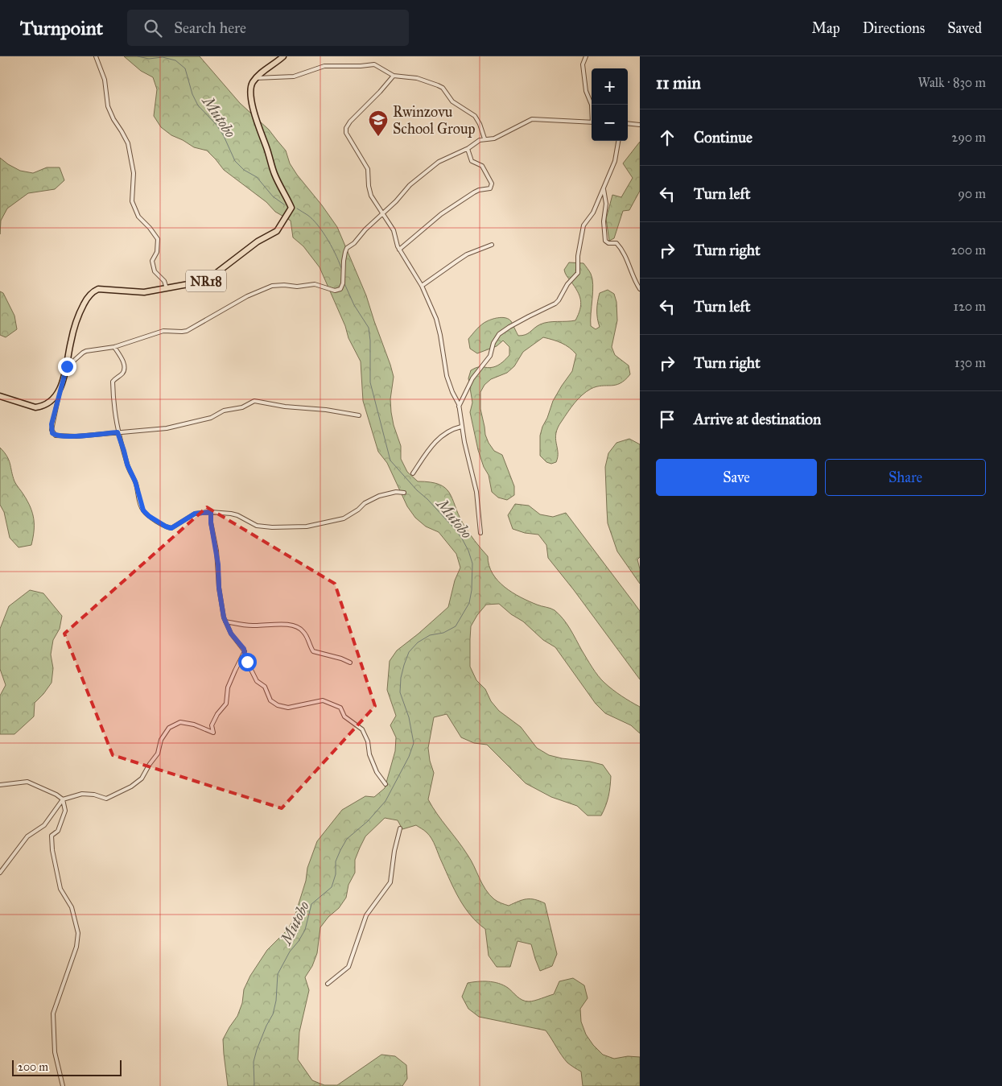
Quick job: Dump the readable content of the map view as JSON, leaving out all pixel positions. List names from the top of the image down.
{
  "streets": {
    "main road": ["NR18"]
  },
  "water": ["Mutobo"],
  "places": {
    "school or university": ["Rwinzovu School Group"]
  },
  "scale_bar": "200 m",
  "page": {
    "header": "Turnpoint",
    "search": "Search here",
    "nav": ["Map", "Directions", "Saved"],
    "heading": ["11 min", "Walk · 830 m"],
    "map_buttons": ["+", "−"],
    "list": [
      ["Continue", "290 m"],
      ["Turn left", "90 m"],
      ["Turn right", "200 m"],
      ["Turn left", "120 m"],
      ["Turn right", "130 m"],
      "Arrive at destination"
    ],
    "buttons": ["Save", "Share"],
    "scale": "200 m"
  }
}
